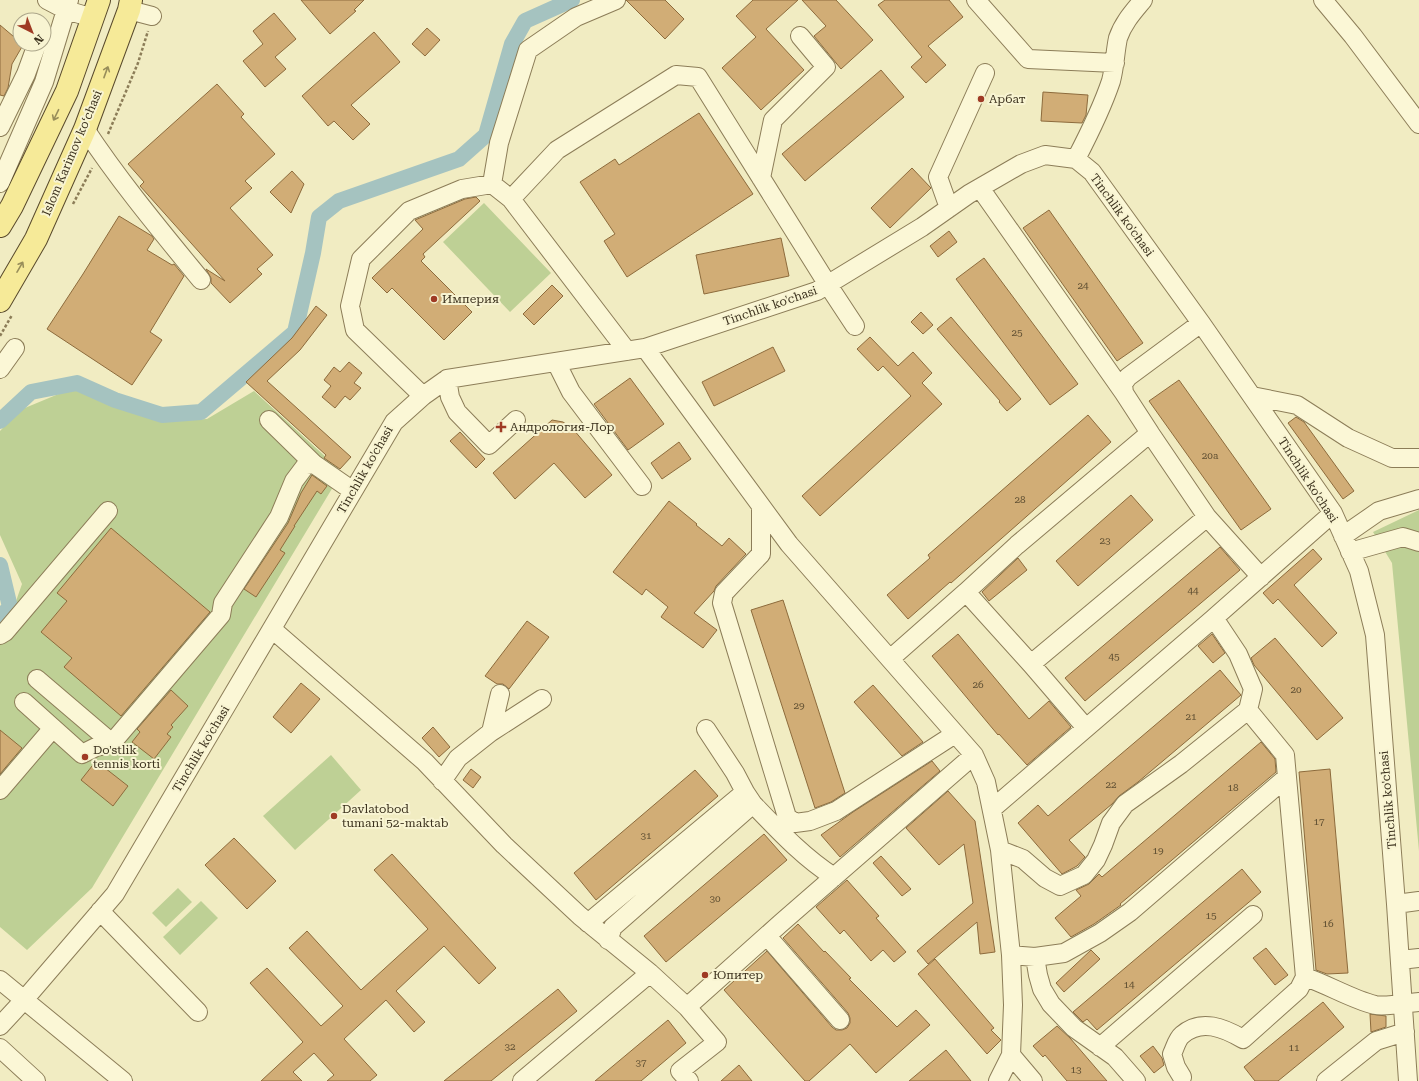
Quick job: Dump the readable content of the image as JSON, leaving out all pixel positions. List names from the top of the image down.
{
  "streets": {
    "main road": ["Islom Karimov koʻchasi"],
    "street": ["Tinchlik ko'chasi"]
  },
  "places": {
    "other": [
      "Арбат",
      "Империя",
      "Do'stlik tennis korti",
      "Davlatobod tumani 52-maktab",
      "Юпитер"
    ],
    "health": ["Андрология-Лор"]
  },
  "house_numbers": [
    "24",
    "25",
    "20a",
    "28",
    "23",
    "44",
    "45",
    "26",
    "20",
    "29",
    "21",
    "22",
    "18",
    "17",
    "31",
    "19",
    "30",
    "15",
    "16",
    "14",
    "32",
    "11",
    "37",
    "13"
  ],
  "north": "bottom right"
}
